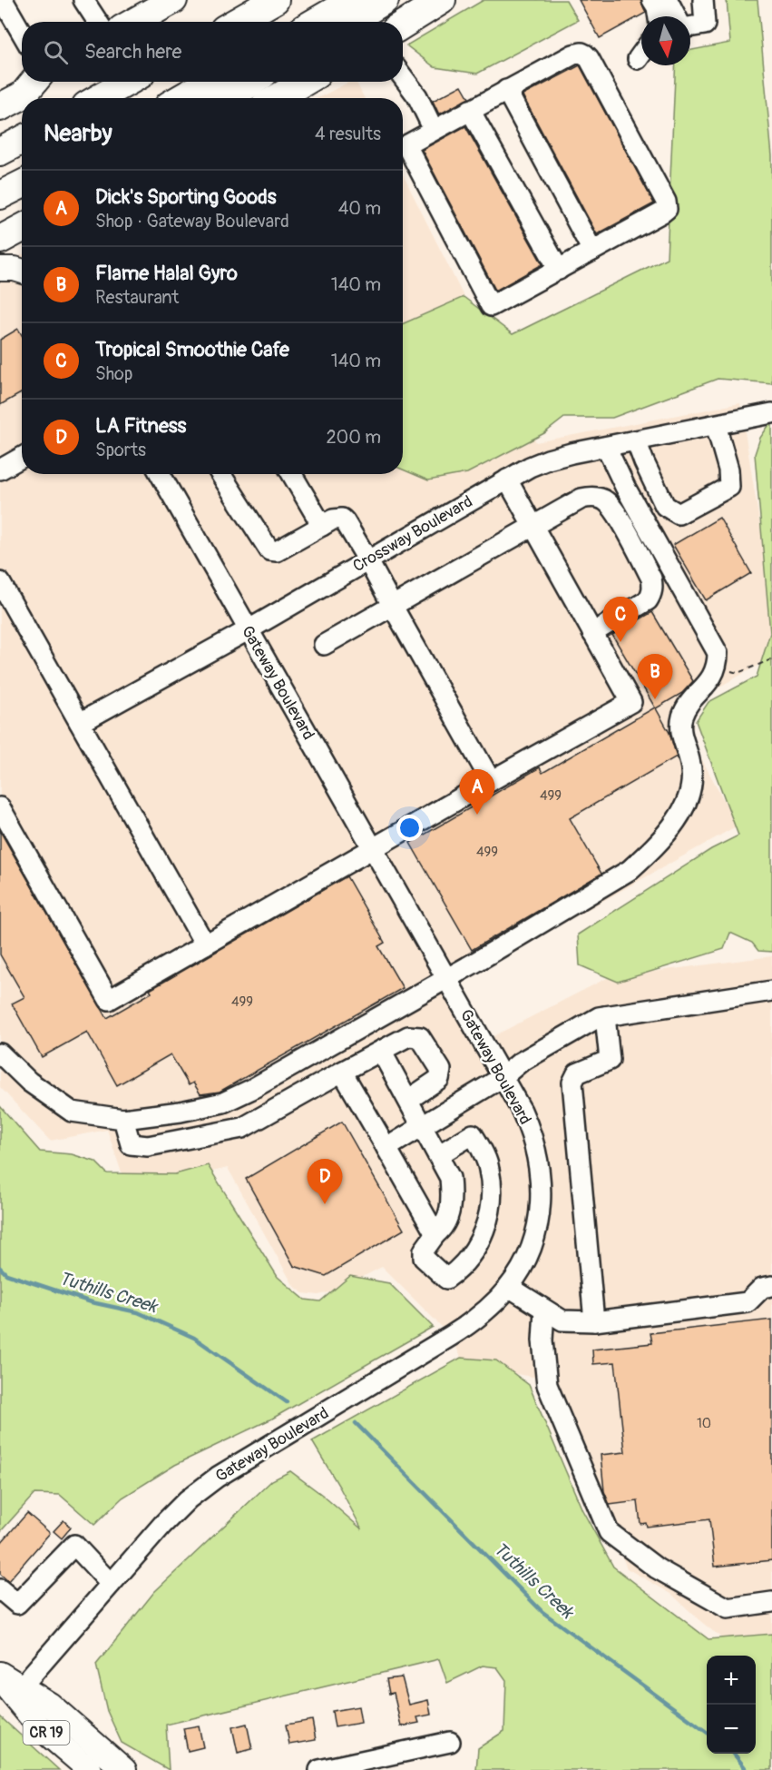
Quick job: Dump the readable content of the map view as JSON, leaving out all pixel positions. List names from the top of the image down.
{
  "streets": {
    "main road": ["CR 19"],
    "street": ["Crossway Boulevard", "Gateway Boulevard"]
  },
  "crossings": [
    ["Crossway Boulevard", "Gateway Boulevard"],
    ["Gateway Boulevard", "CR 19"]
  ],
  "water": ["Tuthills Creek"],
  "house_numbers": [
    "499",
    "499",
    "499",
    "10"
  ],
  "north": "bottom",
  "page": {
    "search": "Search here",
    "heading": ["Nearby", "4 results"],
    "list": [
      {
        "mark": "A",
        "name": "Dick's Sporting Goods",
        "note": "Shop · Gateway Boulevard",
        "value": "40 m"
      },
      {
        "mark": "B",
        "name": "Flame Halal Gyro",
        "note": "Restaurant",
        "value": "140 m"
      },
      {
        "mark": "C",
        "name": "Tropical Smoothie Cafe",
        "note": "Shop",
        "value": "140 m"
      },
      {
        "mark": "D",
        "name": "LA Fitness",
        "note": "Sports",
        "value": "200 m"
      }
    ],
    "pins": [
      "C",
      "B",
      "A",
      "D"
    ],
    "map_buttons": ["+", "−"]
  }
}
